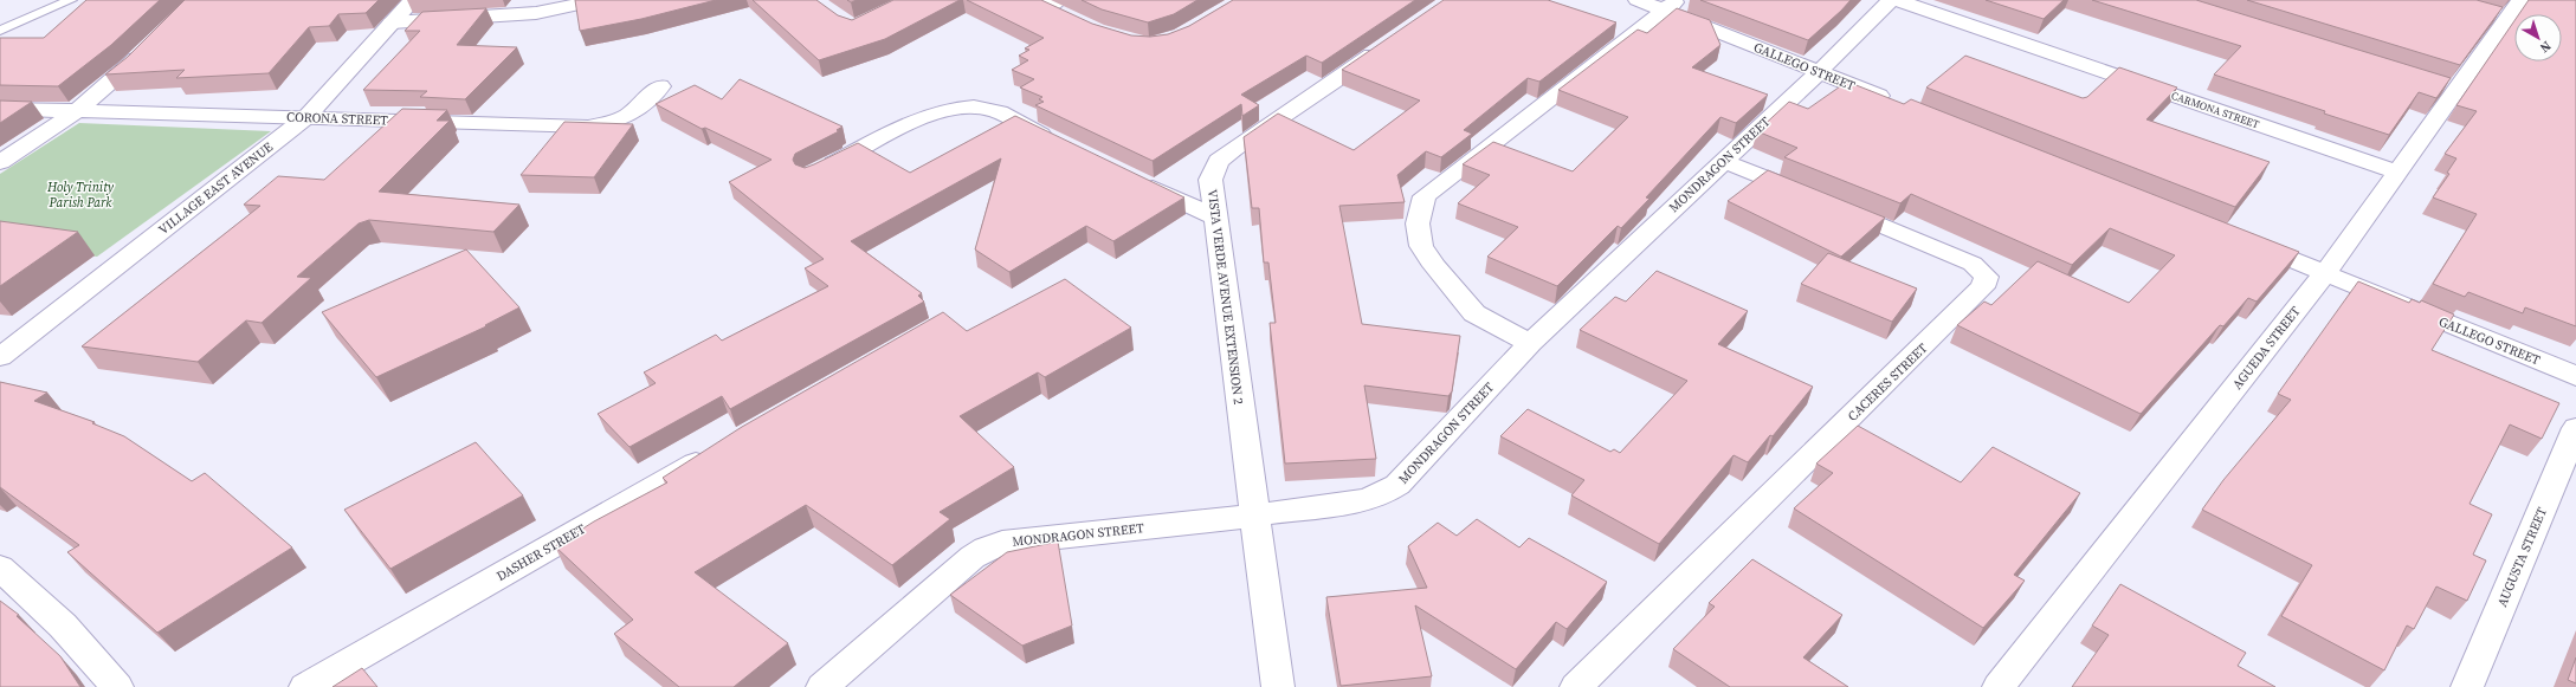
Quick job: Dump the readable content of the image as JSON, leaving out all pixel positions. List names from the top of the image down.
{
  "streets": {
    "street": [
      "GALLEGO STREET",
      "CARMONA STREET",
      "CORONA STREET",
      "MONDRAGON STREET",
      "VILLAGE EAST AVENUE",
      "VISTA VERDE AVENUE EXTENSION 2",
      "AGUEDA STREET",
      "CACERES STREET",
      "DASHER STREET",
      "AUGUSTA STREET"
    ]
  },
  "crossings": [
    ["GALLEGO STREET", "MONDRAGON STREET"],
    ["GALLEGO STREET", "AGUEDA STREET"],
    ["CARMONA STREET", "AGUEDA STREET"],
    ["CORONA STREET", "VILLAGE EAST AVENUE"],
    ["MONDRAGON STREET", "VISTA VERDE AVENUE EXTENSION 2"],
    ["MONDRAGON STREET", "CACERES STREET"]
  ],
  "parks": ["Holy Trinity Parish Park"],
  "north": "bottom right"
}
